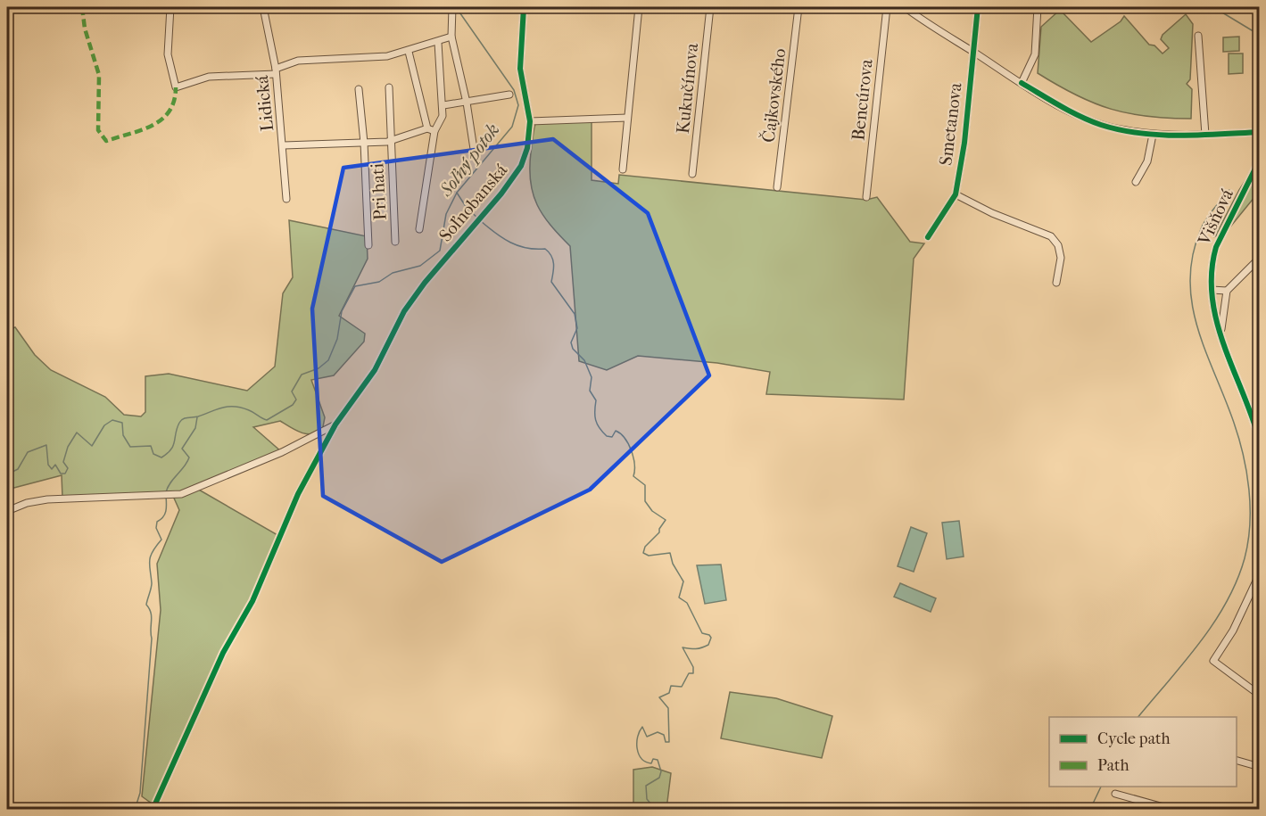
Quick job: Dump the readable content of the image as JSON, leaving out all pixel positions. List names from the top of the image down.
{
  "streets": {
    "street": [
      "Kukučínova",
      "Čajkovského",
      "Bencúrova",
      "Lidická",
      "Smetanova",
      "Pri hati",
      "Soľnobanská",
      "Višňová"
    ]
  },
  "crossings": [
    ["Lidická", "Pri hati"]
  ],
  "water": ["Soľný potok"],
  "legend": ["Cycle path", "Path"]
}
